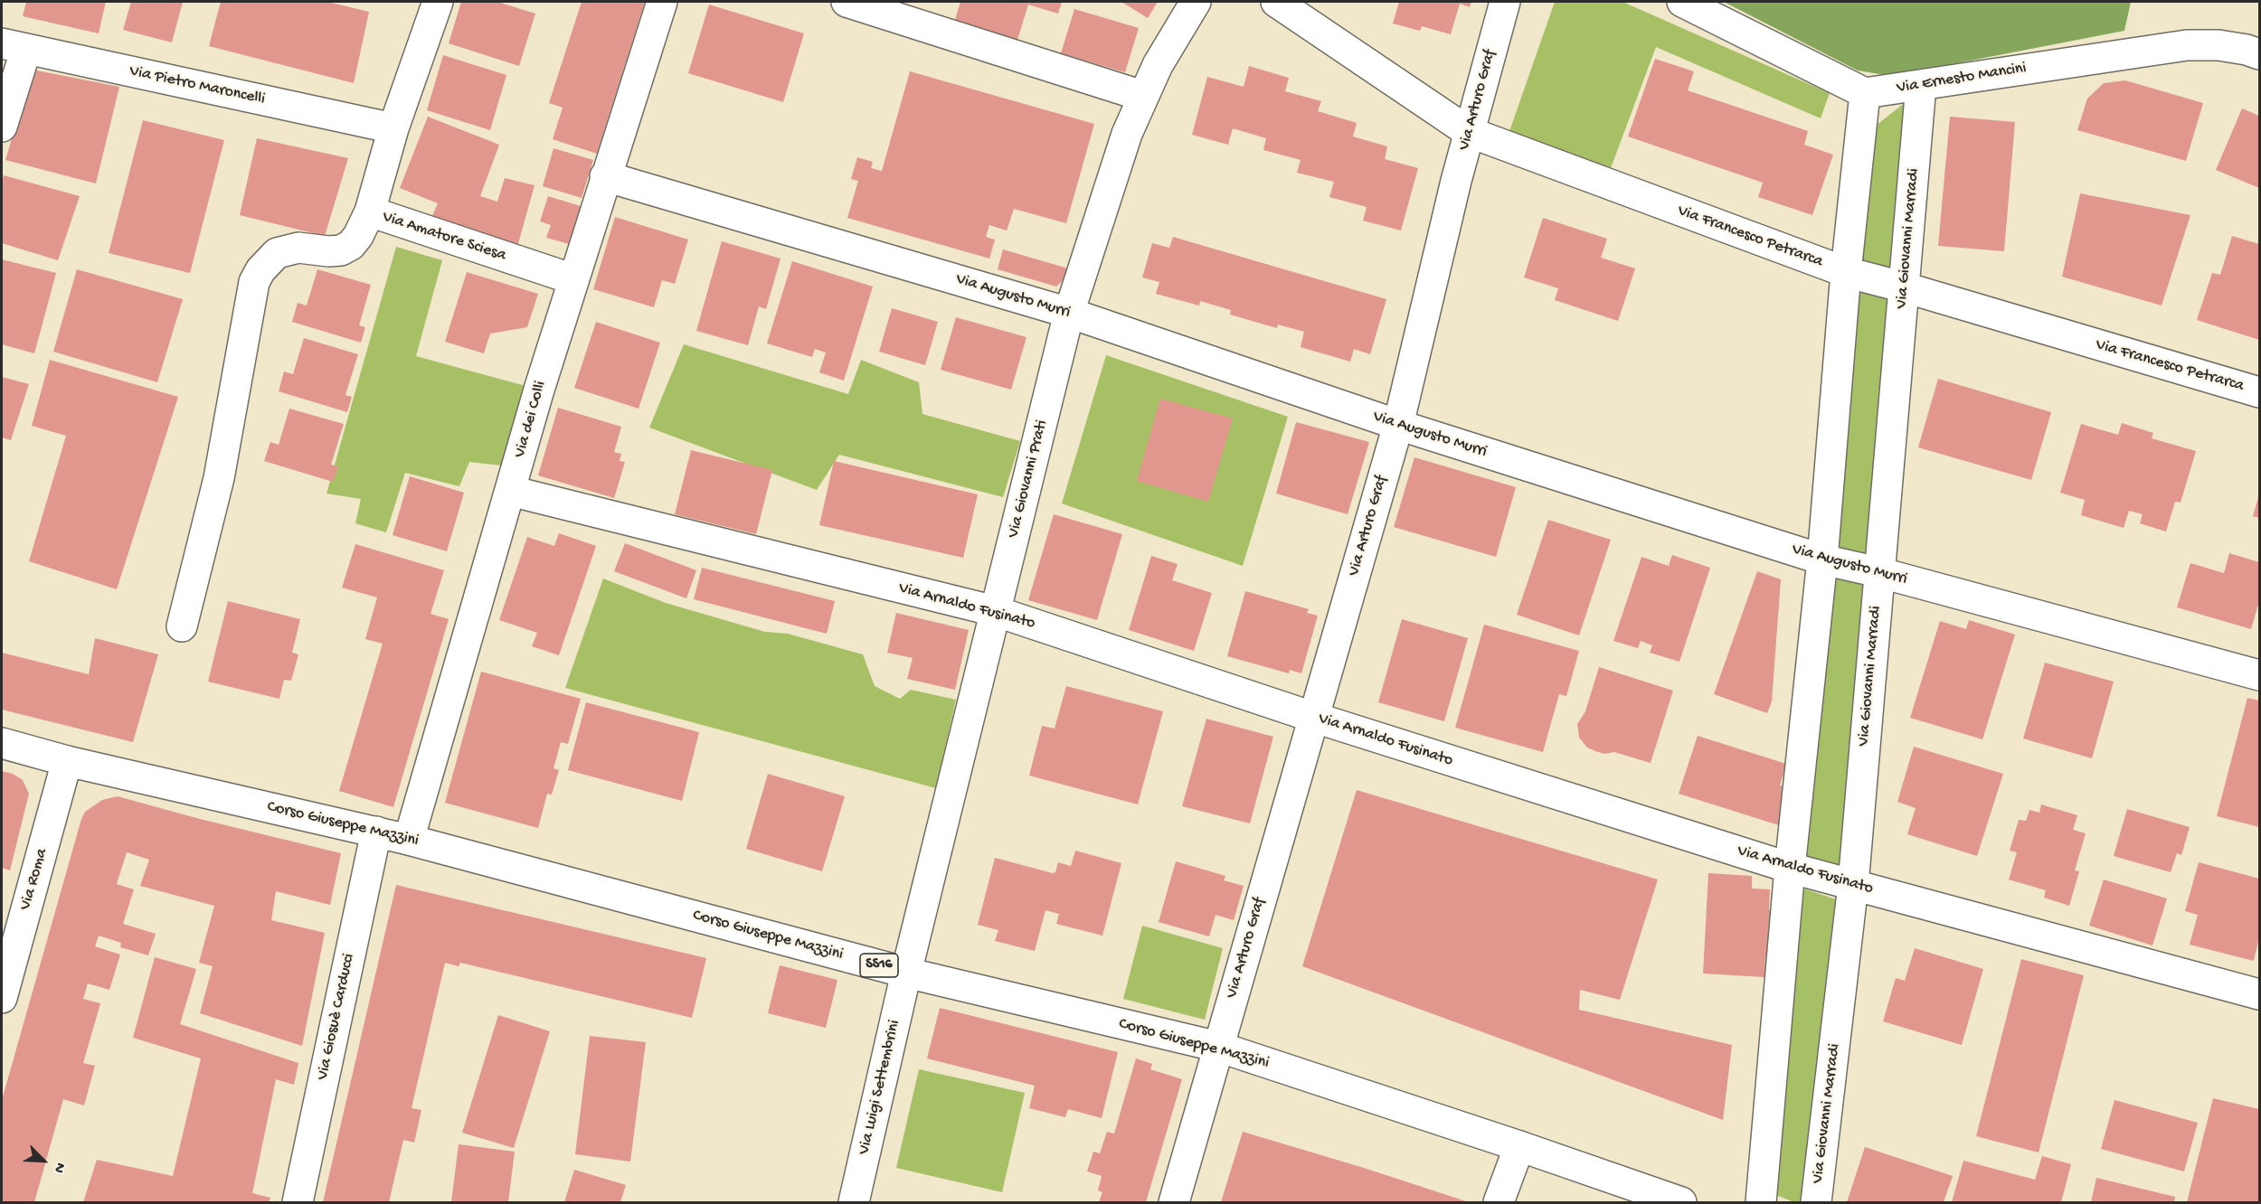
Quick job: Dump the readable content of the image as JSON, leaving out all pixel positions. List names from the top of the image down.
{
  "streets": {
    "street": [
      "Via Ernesto Mancini",
      "Via Pietro Maroncelli",
      "Via Arturo Graf",
      "Via Amatore Sciesa",
      "Via Francesco Petrarca",
      "Via Giovanni Marradi",
      "Via Augusto Murri",
      "Via dei Colli",
      "Via Giovanni Prati",
      "Via Arnaldo Fusinato",
      "Corso Giuseppe Mazzini",
      "Via Roma",
      "SS16",
      "Via Giosuè Carducci",
      "Via Luigi Settembrini"
    ]
  },
  "crossings": [
    ["Via Ernesto Mancini", "Via Giovanni Marradi"],
    ["Via Pietro Maroncelli", "Via Amatore Sciesa"],
    ["Via Arturo Graf", "Via Francesco Petrarca"],
    ["Via Arturo Graf", "Via Augusto Murri"],
    ["Via Arturo Graf", "Via Arnaldo Fusinato"],
    ["Via Arturo Graf", "Corso Giuseppe Mazzini"],
    ["Via Amatore Sciesa", "Via dei Colli"],
    ["Via Francesco Petrarca", "Via Giovanni Marradi"],
    ["Via Giovanni Marradi", "Via Augusto Murri"],
    ["Via Giovanni Marradi", "Via Arnaldo Fusinato"],
    ["Via Augusto Murri", "Via dei Colli"],
    ["Via Augusto Murri", "Via Giovanni Prati"],
    ["Via dei Colli", "Via Arnaldo Fusinato"],
    ["Via dei Colli", "Corso Giuseppe Mazzini"],
    ["Via Giovanni Prati", "Via Arnaldo Fusinato"],
    ["Via Giovanni Prati", "Corso Giuseppe Mazzini"],
    ["Via Giovanni Prati", "Via Luigi Settembrini"],
    ["Corso Giuseppe Mazzini", "Via Roma"],
    ["Corso Giuseppe Mazzini", "Via Giosuè Carducci"],
    ["Corso Giuseppe Mazzini", "Via Luigi Settembrini"]
  ],
  "north": "bottom right"
}
